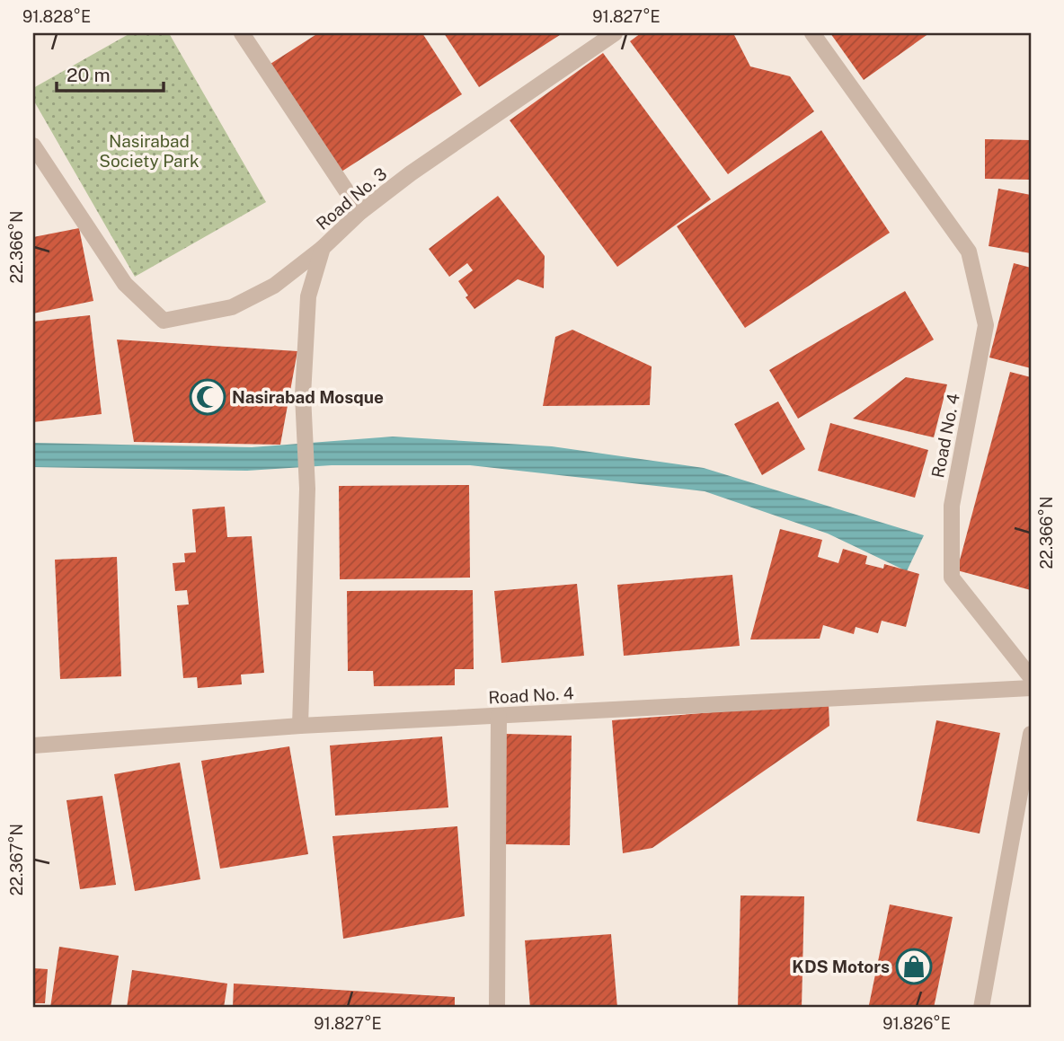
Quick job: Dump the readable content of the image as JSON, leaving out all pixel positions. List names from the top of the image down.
{
  "streets": {
    "street": ["Road No. 3", "Road No. 4"]
  },
  "crossings": [
    ["Road No. 3", "Road No. 4"]
  ],
  "parks": ["Nasirabad Society Park"],
  "places": {
    "mosque": ["Nasirabad Mosque"],
    "shop": ["KDS Motors"]
  },
  "scale_bar": "20 m",
  "coordinates": [
    "91.828°E",
    "91.827°E",
    "22.366°N",
    "22.367°N",
    "91.826°E"
  ]
}
